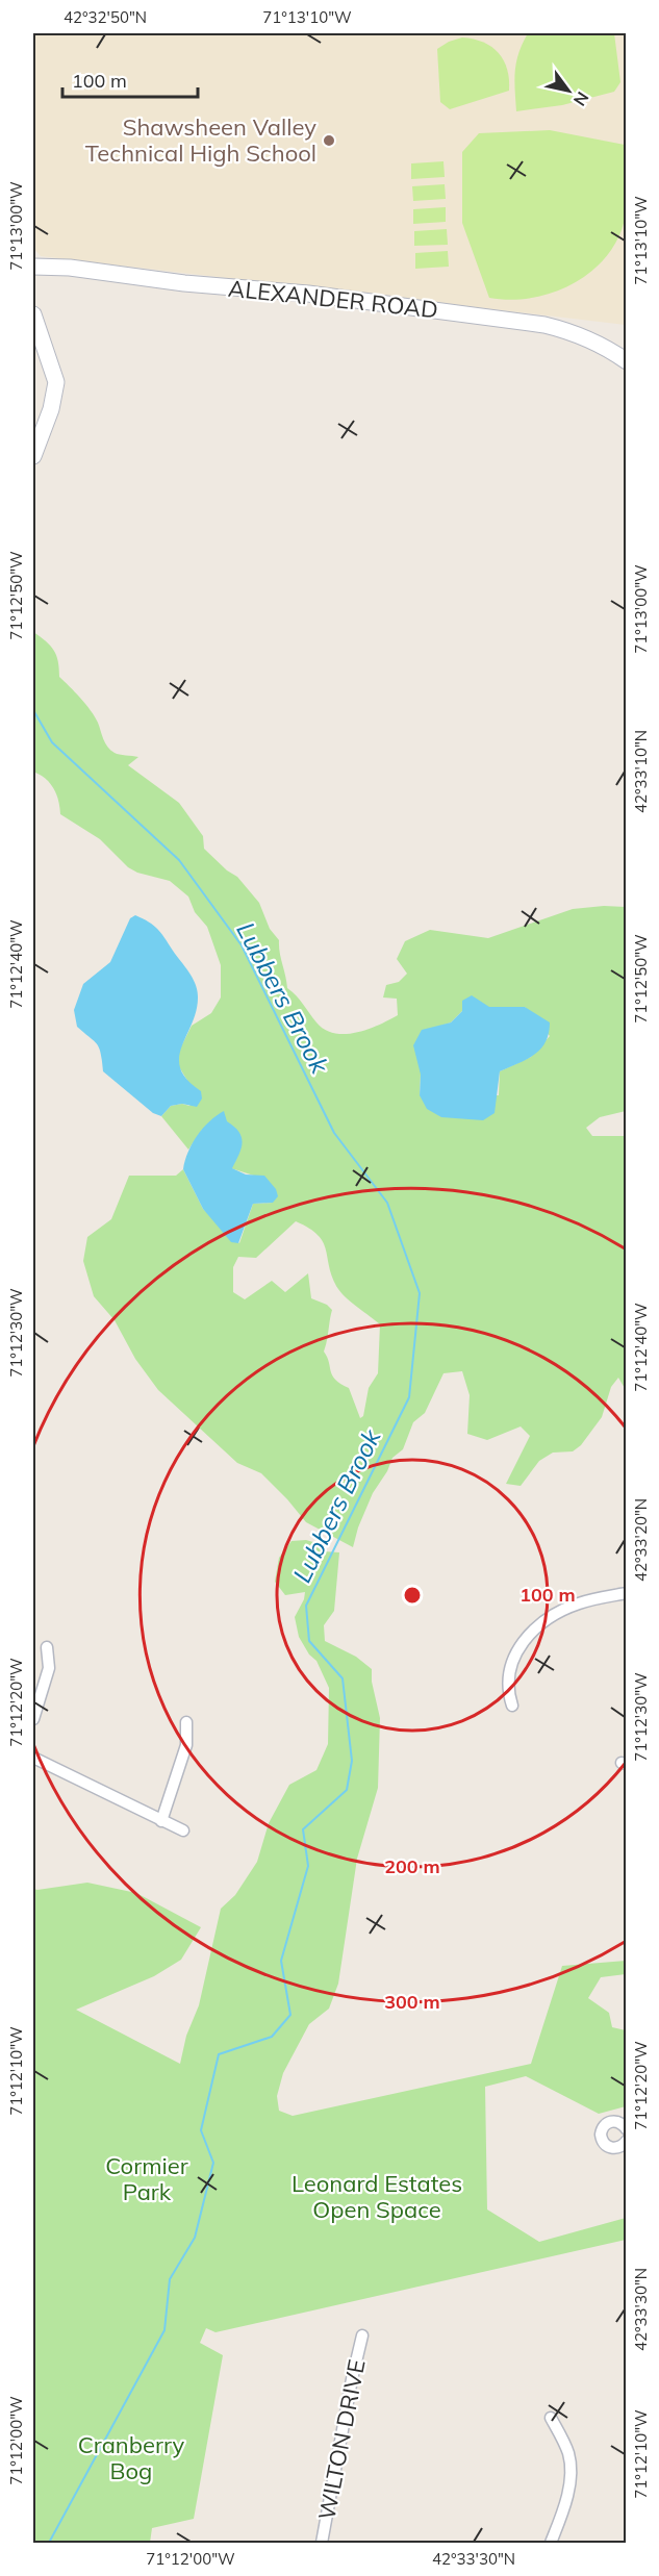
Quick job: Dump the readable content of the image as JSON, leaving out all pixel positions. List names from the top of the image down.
{
  "streets": {
    "street": ["ALEXANDER ROAD", "WILTON DRIVE"]
  },
  "water": ["Lubbers Brook"],
  "parks": ["Cormier Park", "Leonard Estates Open Space", "Cranberry Bog"],
  "places": ["Shawsheen Valley Technical High School"],
  "scale_bar": "100 m",
  "north": "bottom right",
  "coordinates": [
    "42°32'50\"N",
    "71°13'10\"W",
    "71°13'00\"W",
    "71°12'50\"W",
    "42°33'10\"N",
    "71°12'40\"W",
    "71°12'30\"W",
    "42°33'20\"N",
    "71°12'20\"W",
    "71°12'10\"W",
    "42°33'30\"N",
    "71°12'00\"W"
  ],
  "rings": ["100 m", "200 m", "300 m"]
}
